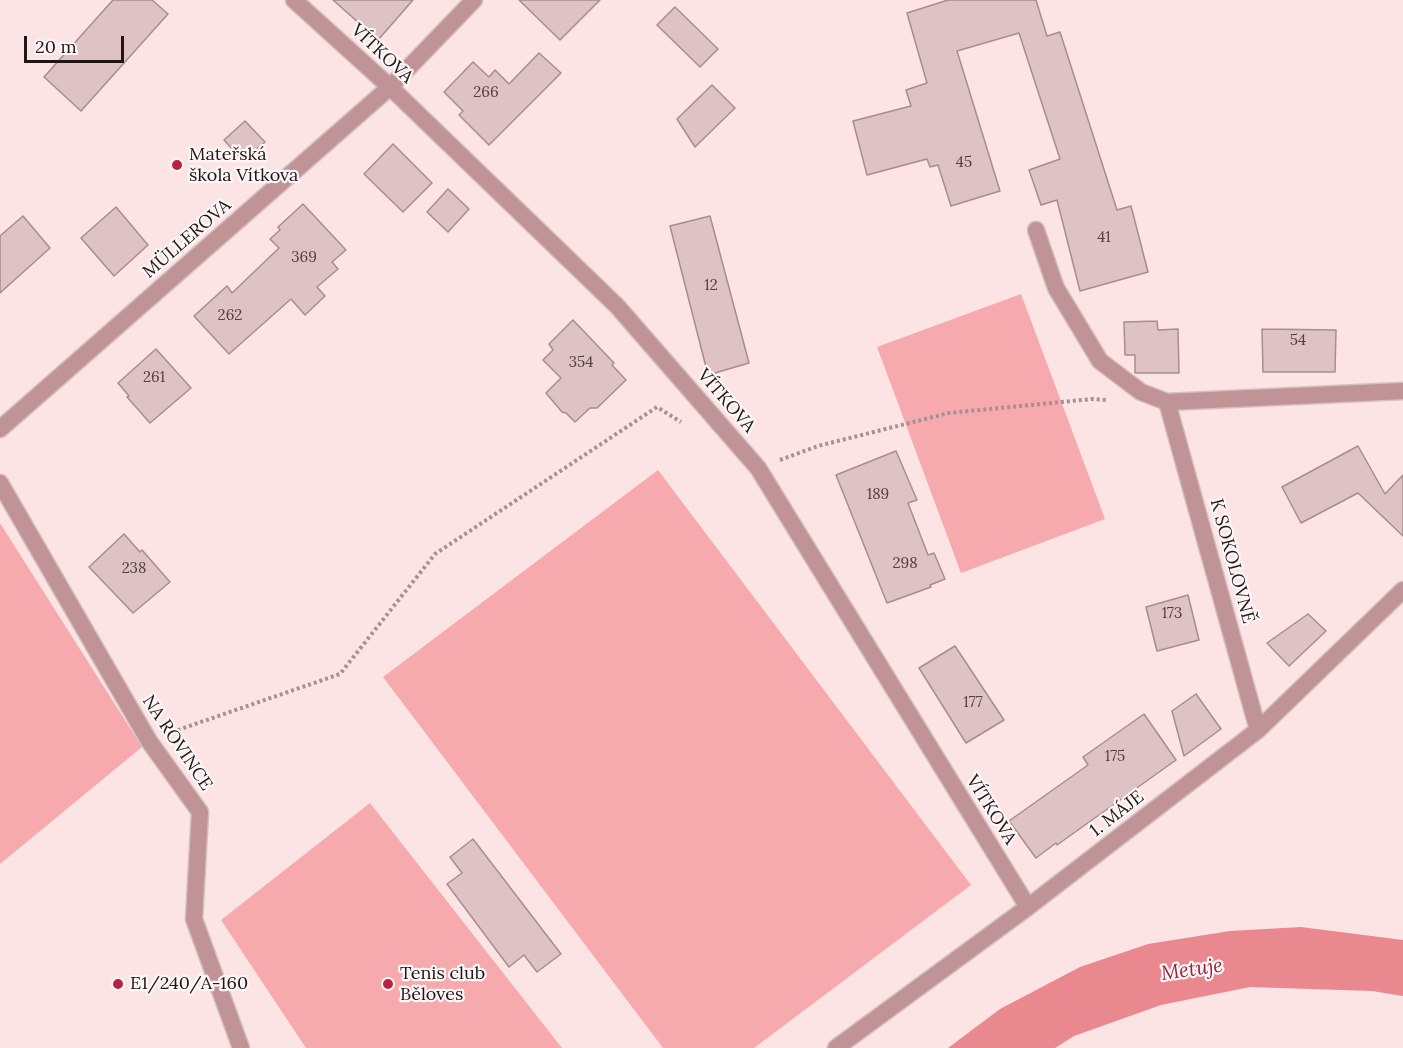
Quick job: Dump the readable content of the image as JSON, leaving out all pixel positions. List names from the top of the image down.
{
  "streets": {
    "street": [
      "VÍTKOVA",
      "MÜLLEROVA",
      "K SOKOLOVNĚ",
      "NA ROVINCE",
      "1. MÁJE"
    ]
  },
  "crossings": [
    ["VÍTKOVA", "MÜLLEROVA"],
    ["VÍTKOVA", "1. MÁJE"],
    ["K SOKOLOVNĚ", "1. MÁJE"]
  ],
  "water": ["Metuje"],
  "places": ["Mateřská škola Vítkova", "E1/240/A-160", "Tenis club Běloves"],
  "house_numbers": [
    "266",
    "45",
    "41",
    "369",
    "12",
    "262",
    "54",
    "354",
    "261",
    "189",
    "298",
    "238",
    "173",
    "177",
    "175"
  ],
  "scale_bar": "20 m"
}
